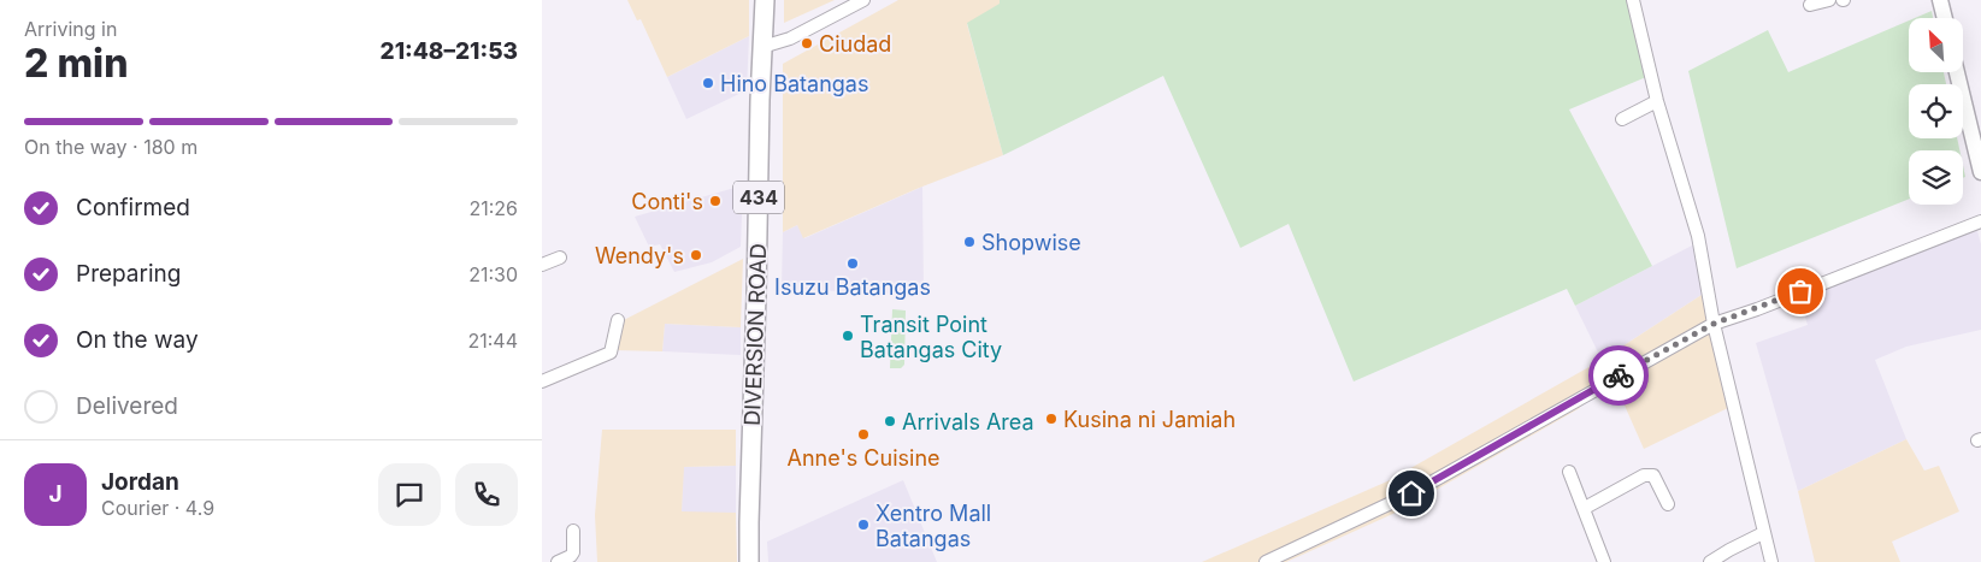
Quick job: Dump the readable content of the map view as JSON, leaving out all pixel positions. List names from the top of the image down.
{
  "streets": {
    "highway": ["434", "DIVERSION ROAD"]
  },
  "places": [
    "Ciudad",
    "Hino Batangas",
    "Conti's",
    "Shopwise",
    "Wendy's",
    "Isuzu Batangas",
    "Transit Point Batangas City",
    "Kusina ni Jamiah",
    "Arrivals Area",
    "Anne's Cuisine",
    "Xentro Mall Batangas"
  ],
  "north": "top left",
  "page": {
    "heading": ["2 min", "Arriving in", "21:48–21:53"],
    "panel": ["Jordan", "Courier · 4.9"],
    "bar": "On the way · 180 m",
    "list": [
      ["Confirmed", "21:26"],
      ["Preparing", "21:30"],
      ["On the way", "21:44"],
      "Delivered"
    ],
    "round": "J"
  }
}
